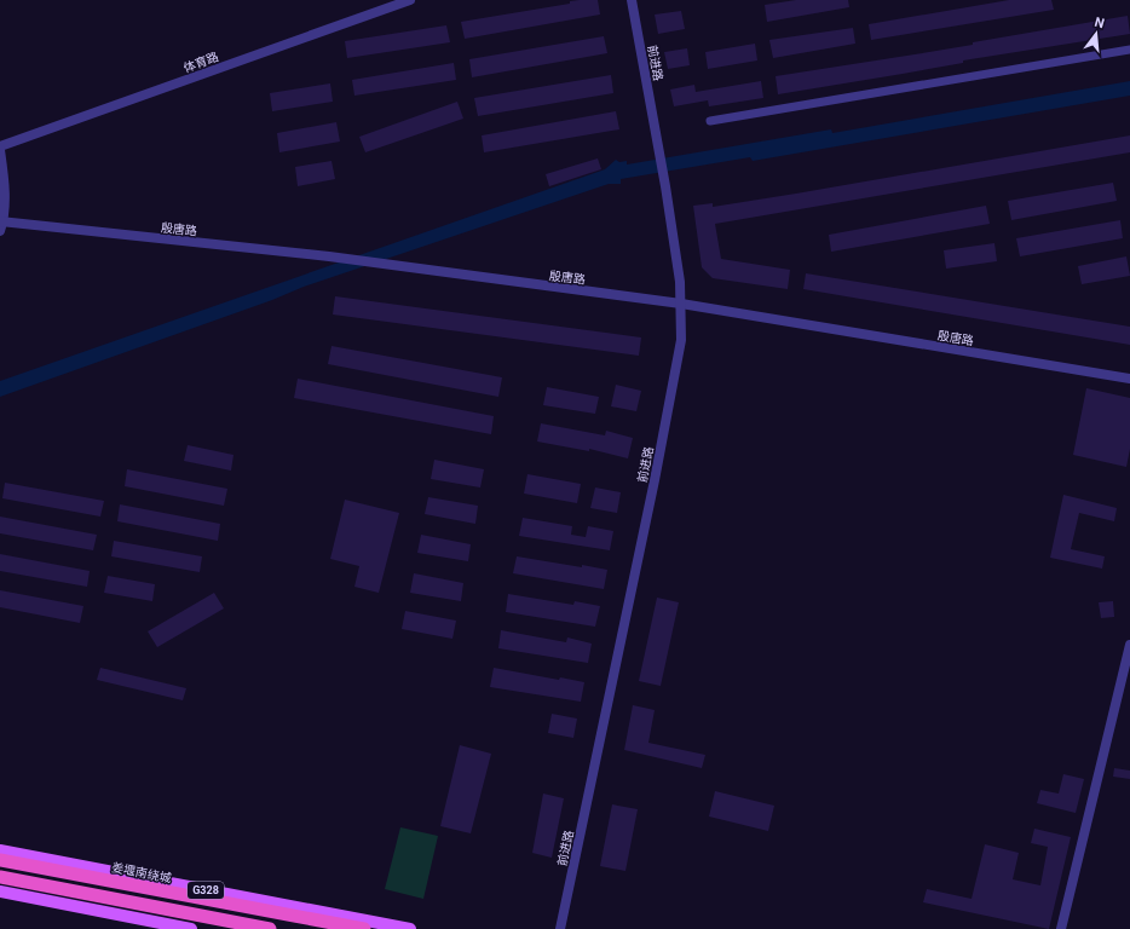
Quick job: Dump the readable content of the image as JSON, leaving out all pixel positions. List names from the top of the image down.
{
  "streets": {
    "highway": ["姜堰南绕城"],
    "main road": ["G328"],
    "street": ["体育路", "前进路", "殷唐路"]
  },
  "crossings": [
    ["前进路", "殷唐路"]
  ],
  "north": "top"
}
